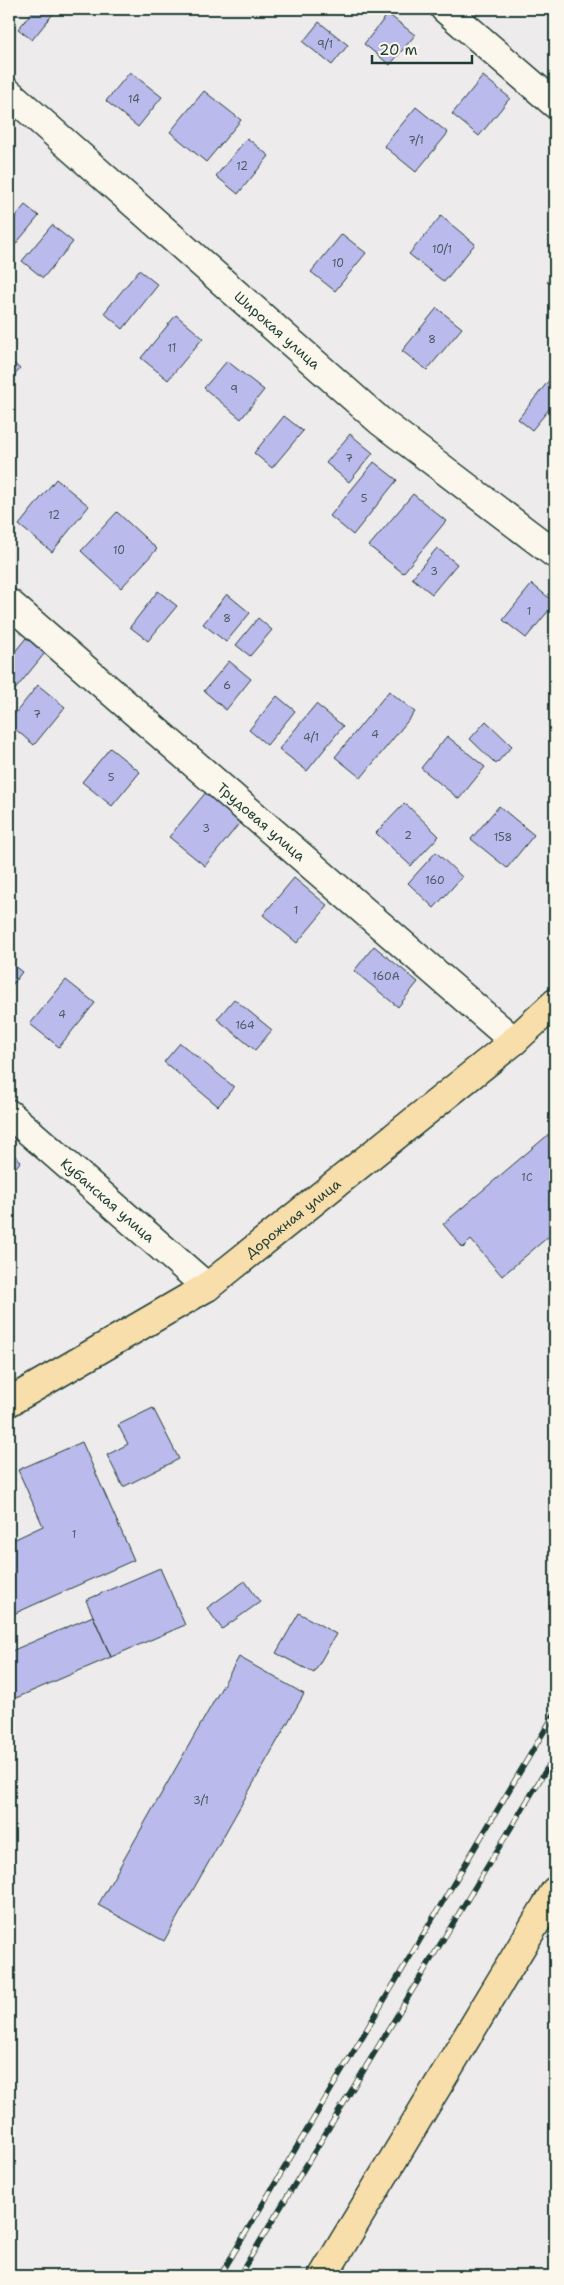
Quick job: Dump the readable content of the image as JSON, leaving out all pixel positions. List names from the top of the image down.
{
  "streets": {
    "main road": ["Дорожная улица"],
    "street": ["Широкая улица", "Трудовая улица", "Кубанская улица"]
  },
  "crossings": [
    ["Трудовая улица", "Дорожная улица"],
    ["Кубанская улица", "Дорожная улица"]
  ],
  "house_numbers": [
    "9/1",
    "14",
    "7/1",
    "12",
    "10/1",
    "10",
    "8",
    "11",
    "9",
    "7",
    "5",
    "12",
    "10",
    "3",
    "1",
    "8",
    "6",
    "7",
    "4",
    "4/1",
    "5",
    "3",
    "2",
    "158",
    "160",
    "1",
    "160А",
    "4",
    "164",
    "1С",
    "1",
    "3/1"
  ],
  "scale_bar": "20 m"
}
